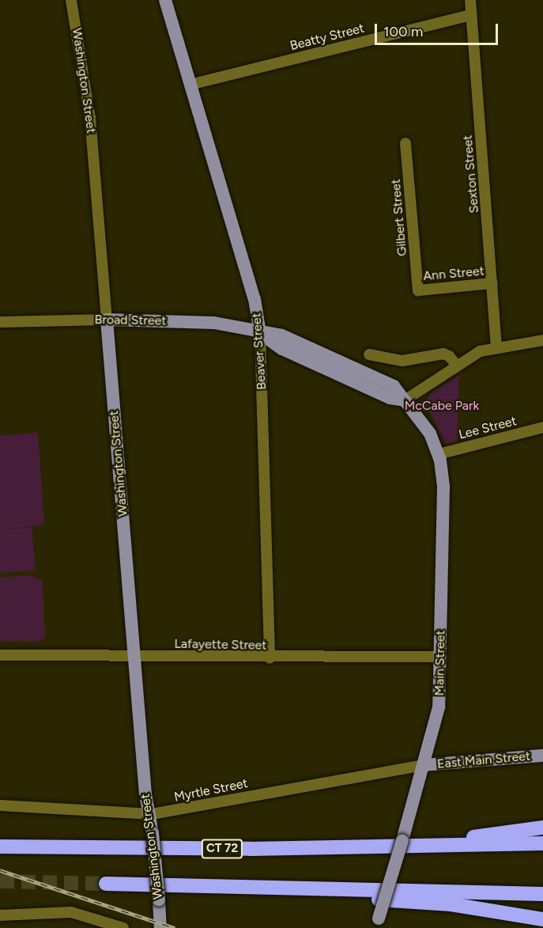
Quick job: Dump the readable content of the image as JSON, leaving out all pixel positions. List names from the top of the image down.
{
  "streets": {
    "highway": ["CT 72"],
    "main road": [
      "Washington Street",
      "Broad Street",
      "Beaver Street",
      "Main Street",
      "East Main Street"
    ],
    "street": [
      "Beatty Street",
      "Sexton Street",
      "Gilbert Street",
      "Ann Street",
      "Lee Street",
      "Lafayette Street",
      "Myrtle Street"
    ]
  },
  "crossings": [
    ["Beatty Street", "Sexton Street"],
    ["Beatty Street", "Beaver Street"],
    ["Washington Street", "Broad Street"],
    ["Washington Street", "Lafayette Street"],
    ["Washington Street", "Myrtle Street"],
    ["Sexton Street", "Ann Street"],
    ["Gilbert Street", "Ann Street"],
    ["Broad Street", "Beaver Street"],
    ["Broad Street", "Main Street"],
    ["Beaver Street", "Lafayette Street"],
    ["Beaver Street", "Main Street"],
    ["Lee Street", "Main Street"],
    ["Lafayette Street", "Main Street"],
    ["Main Street", "East Main Street"],
    ["Main Street", "Myrtle Street"],
    ["East Main Street", "Myrtle Street"]
  ],
  "parks": ["McCabe Park"],
  "scale_bar": "100 m"
}
